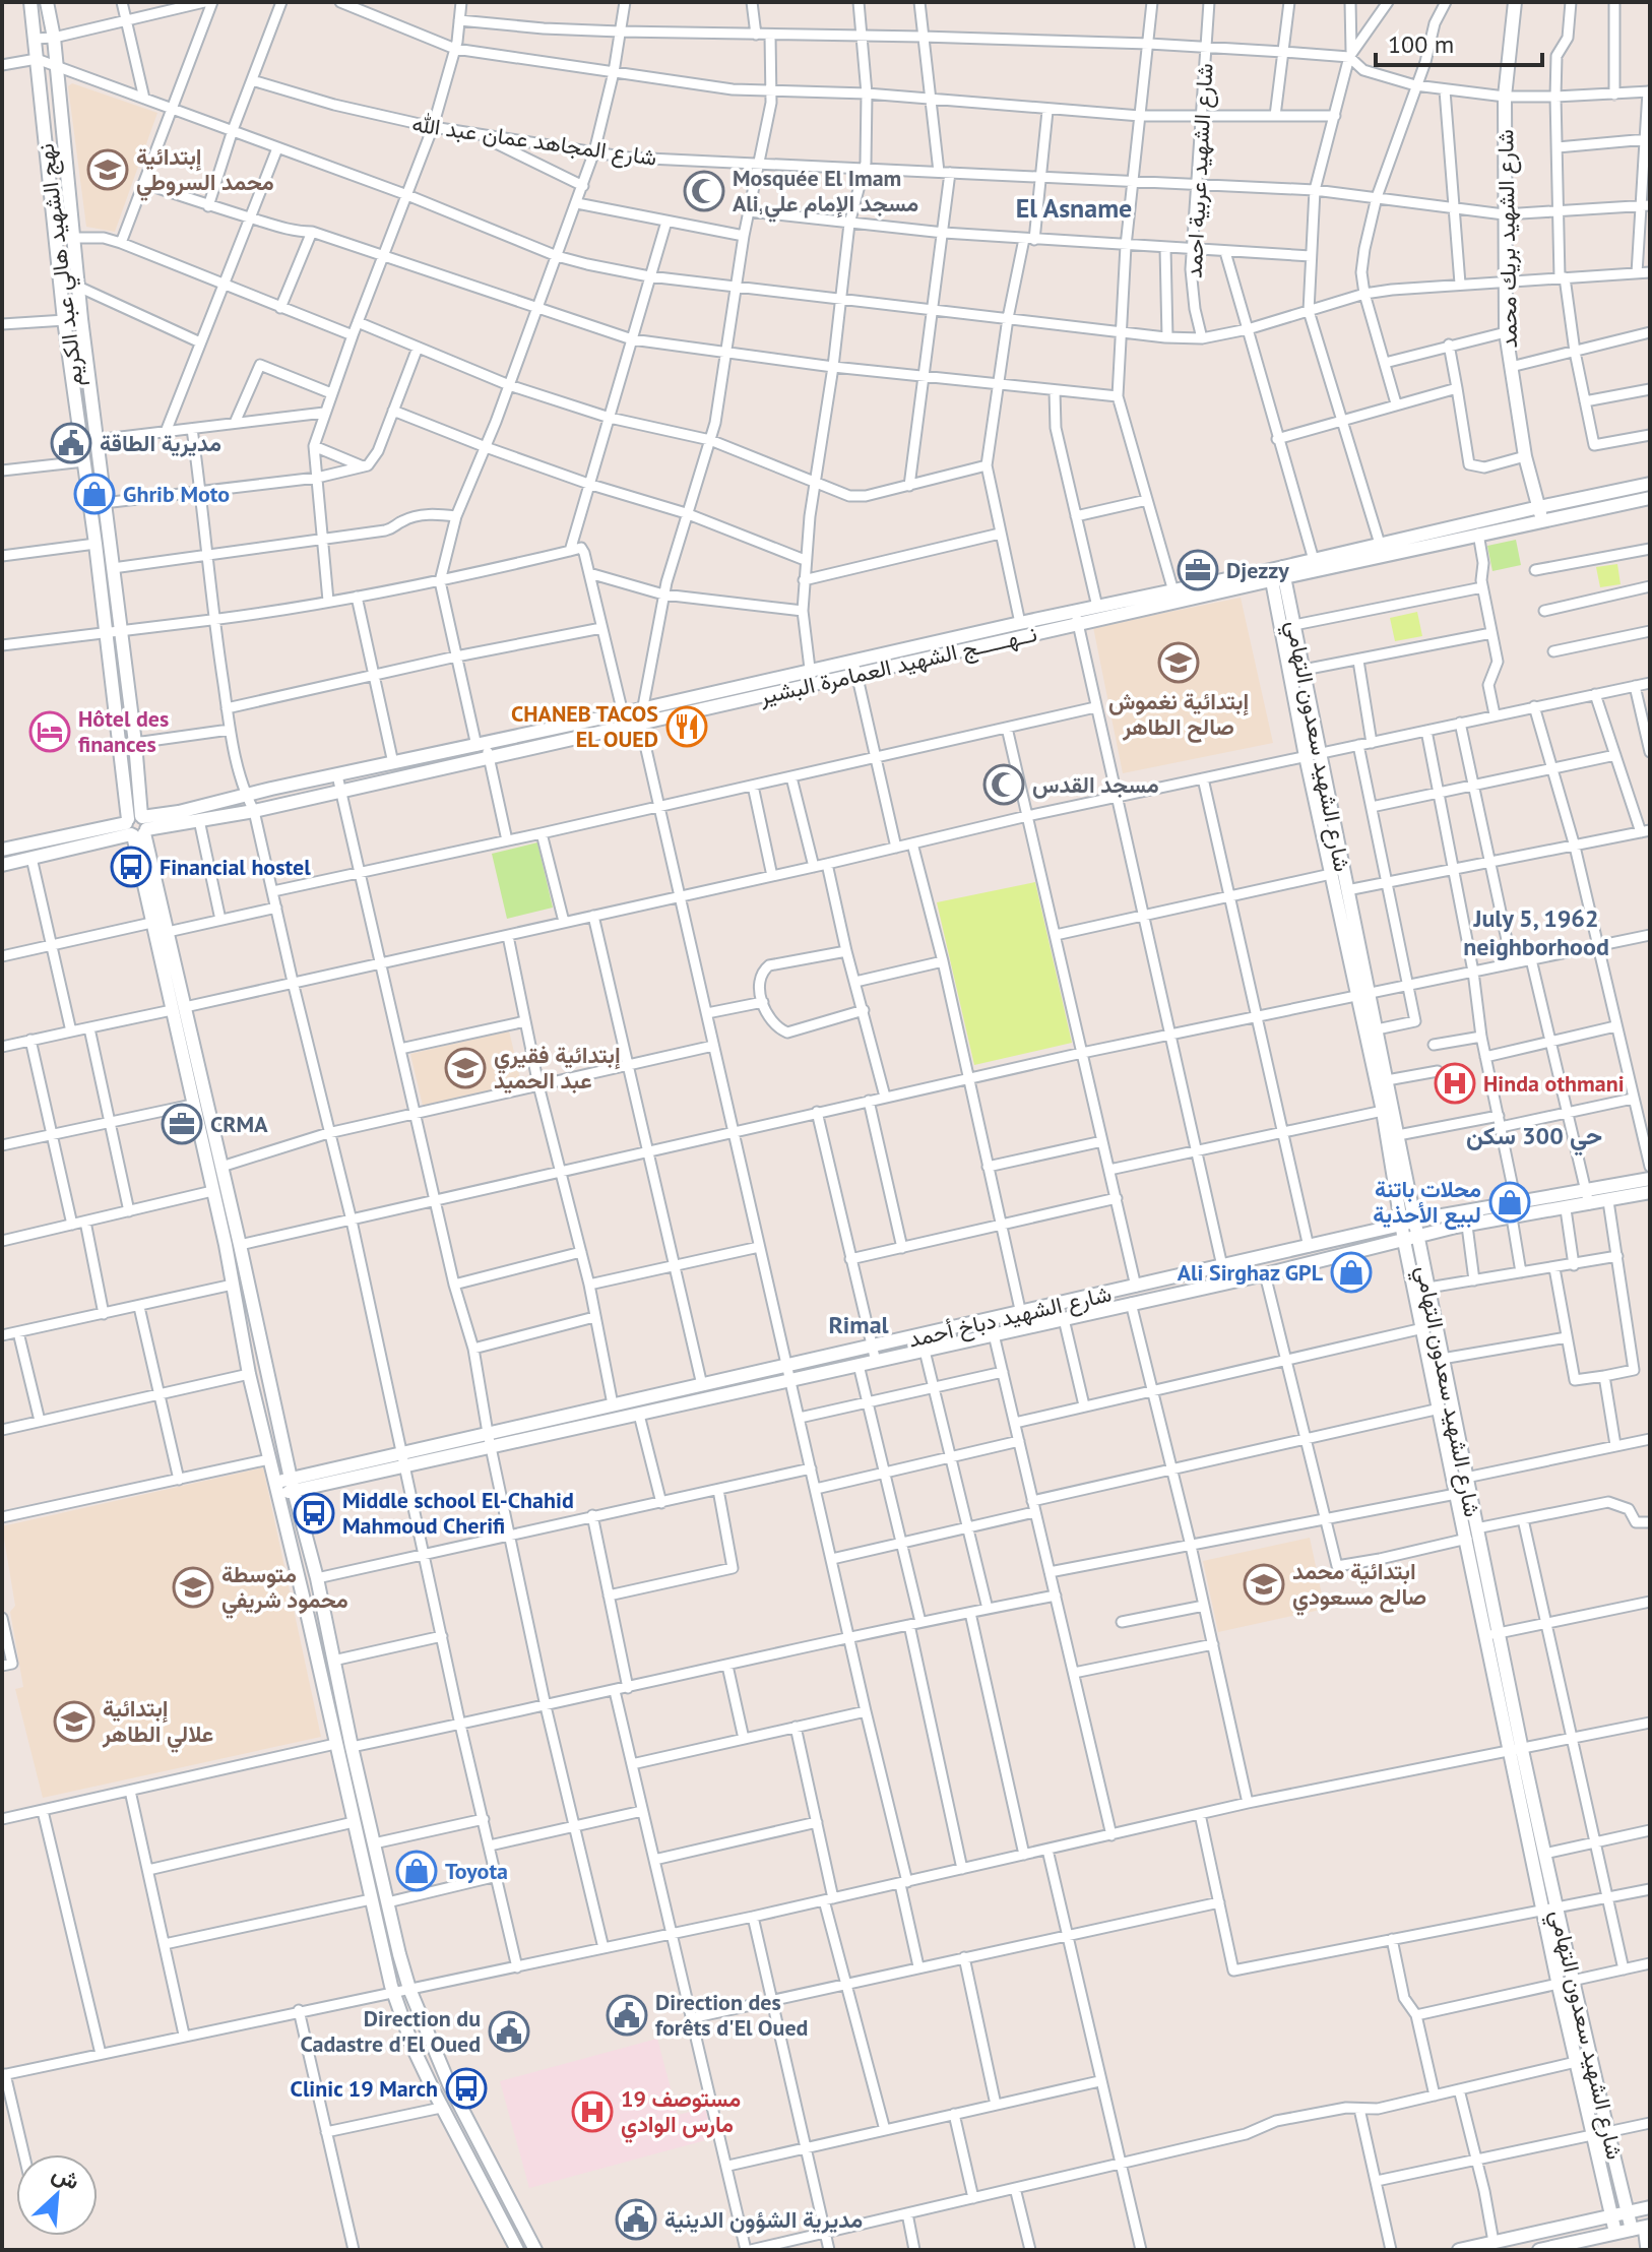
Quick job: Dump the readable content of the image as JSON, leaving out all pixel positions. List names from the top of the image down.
{
  "streets": {
    "main road": [
      "شارع الشهيد بريك محمد",
      "نهج الشهيد هالي عبد الكريم",
      "نــهـــــج الشهيد العمامرة البشير",
      "شارع الشهيد سعدون التهامي",
      "شارع الشهيد دباخ أحمد"
    ],
    "street": ["شارع المجاهد عمان عبد الله", "شارع الشهيد عربية احمد"]
  },
  "crossings": [
    ["شارع المجاهد عمان عبد الله", "شارع الشهيد عربية احمد"],
    ["شارع المجاهد عمان عبد الله", "شارع الشهيد بريك محمد"],
    ["شارع الشهيد بريك محمد", "نــهـــــج الشهيد العمامرة البشير"],
    ["نهج الشهيد هالي عبد الكريم", "نــهـــــج الشهيد العمامرة البشير"],
    ["نــهـــــج الشهيد العمامرة البشير", "شارع الشهيد سعدون التهامي"],
    ["شارع الشهيد سعدون التهامي", "شارع الشهيد دباخ أحمد"]
  ],
  "districts": [
    "El Asname",
    "July 5, 1962 neighborhood",
    "حي 300 سكن",
    "Rimal"
  ],
  "places": {
    "school or university": [
      "إبتدائية محمد السروطي",
      "إبتدائية نغموش صالح الطاهر",
      "إبتدائية فقيري عبد الحميد",
      "ابتدائية محمد صالح مسعودي",
      "متوسطة محمود شريفي",
      "إبتدائية علالي الطاهر"
    ],
    "mosque": ["Mosquée El Imam Ali,مسجد الإمام علي", "مسجد القدس"],
    "public building": [
      "مديرية الطاقة",
      "Direction des forêts d'El Oued",
      "Direction du Cadastre d'El Oued",
      "مديرية الشؤون الدينية"
    ],
    "shop": [
      "Ghrib Moto",
      "محلات باتنة لبيع الأحذية",
      "Ali Sirghaz GPL",
      "Toyota"
    ],
    "office": ["Djezzy", "CRMA"],
    "restaurant": ["CHANEB TACOS EL OUED"],
    "hotel": ["Hôtel des finances"],
    "bus stop": ["Financial hostel", "Middle school El-Chahid Mahmoud Cherifi", "Clinic 19 March"],
    "hospital": ["Hinda othmani", "مستوصف 19 مارس الوادي"]
  },
  "scale_bar": "100 m",
  "north": "top right"
}
